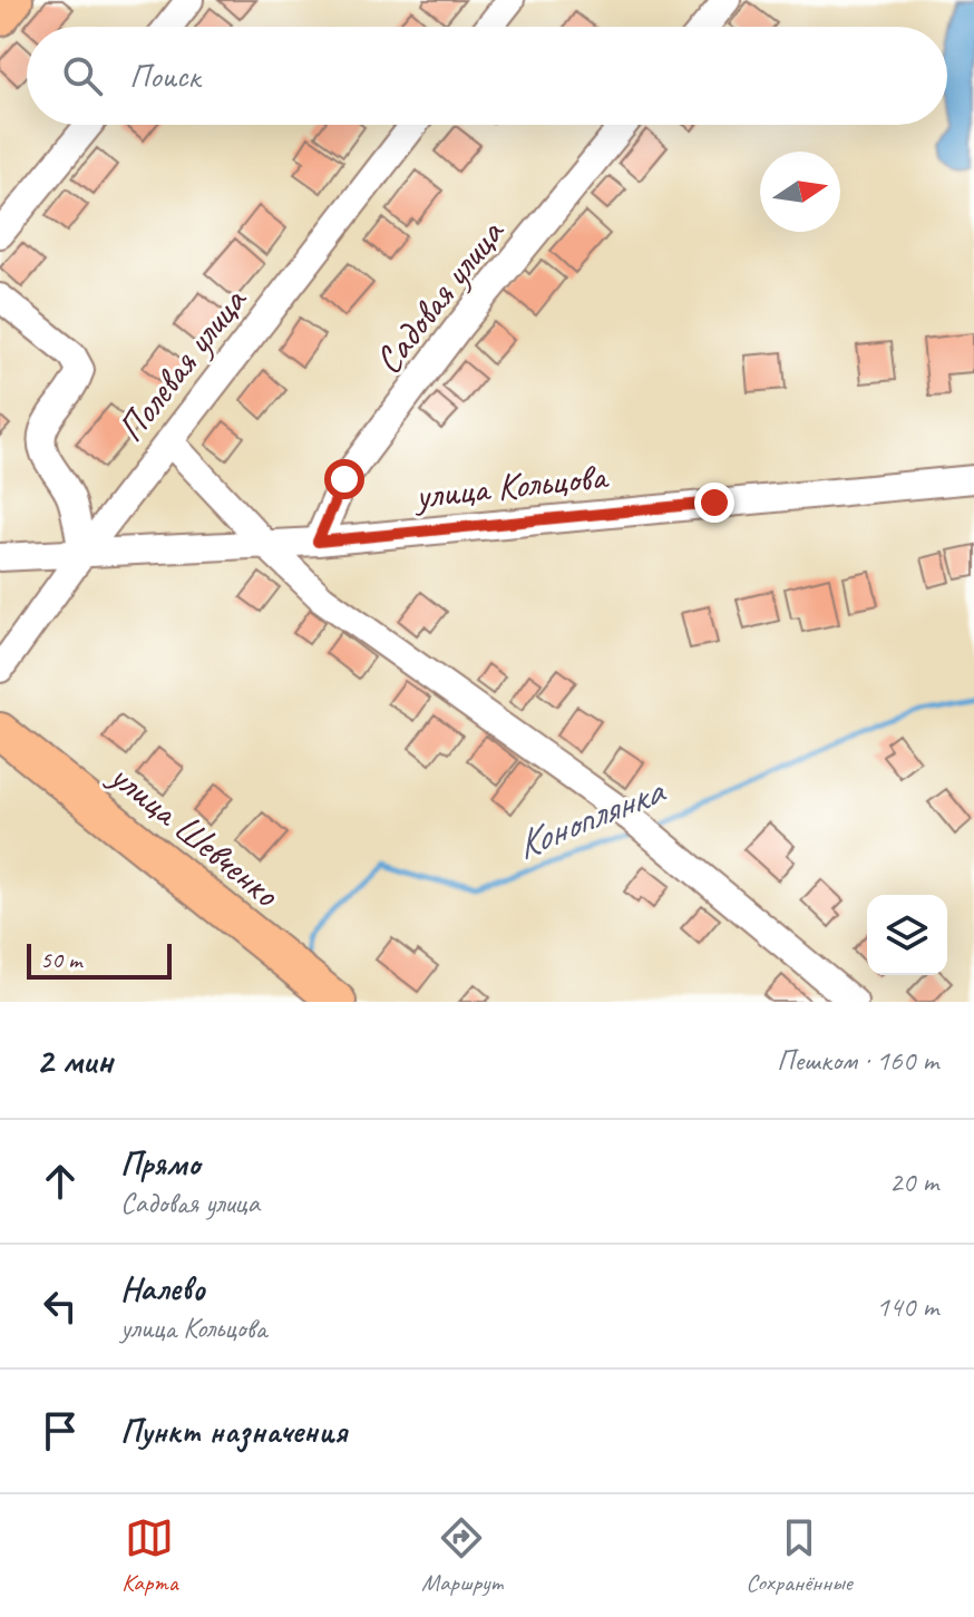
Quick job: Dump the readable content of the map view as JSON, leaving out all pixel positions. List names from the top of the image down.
{
  "streets": {
    "main road": ["улица Шевченко"],
    "street": ["Садовая улица", "Полевая улица", "улица Кольцова"]
  },
  "crossings": [
    ["Садовая улица", "улица Кольцова"],
    ["Полевая улица", "улица Кольцова"]
  ],
  "water": ["Коноплянка"],
  "scale_bar": "50 m",
  "north": "right",
  "page": {
    "search": "Поиск",
    "scale": "50 m",
    "heading": ["2 мин", "Пешком · 160 m"],
    "list": [
      ["Прямо", "Садовая улица", "20 m"],
      ["Налево", "улица Кольцова", "140 m"],
      "Пункт назначения"
    ],
    "nav": ["Карта", "Маршрут", "Сохранённые"]
  }
}
